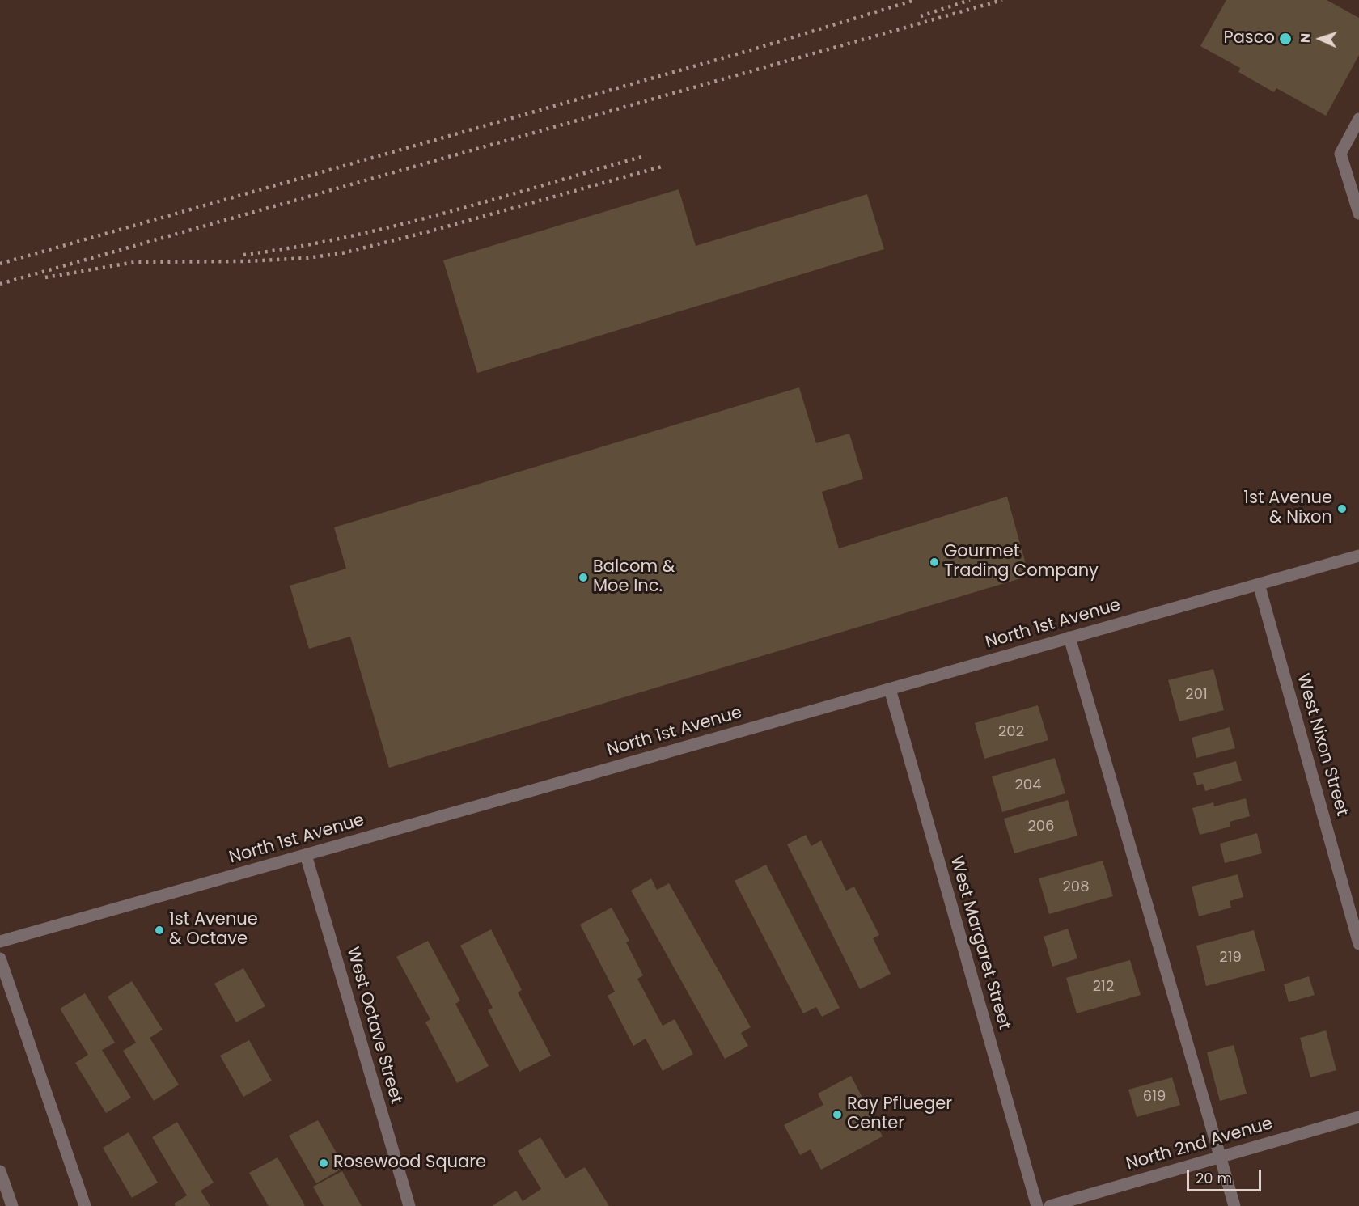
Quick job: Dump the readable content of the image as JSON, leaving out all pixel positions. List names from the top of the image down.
{
  "streets": {
    "street": [
      "North 1st Avenue",
      "West Nixon Street",
      "West Margaret Street",
      "West Octave Street",
      "North 2nd Avenue"
    ]
  },
  "crossings": [
    ["North 1st Avenue", "West Nixon Street"],
    ["North 1st Avenue", "West Margaret Street"],
    ["North 1st Avenue", "West Octave Street"]
  ],
  "places": [
    "Pasco",
    "1st Avenue & Nixon",
    "Gourmet Trading Company",
    "Balcom & Moe Inc.",
    "1st Avenue & Octave",
    "Ray Pflueger Center",
    "Rosewood Square"
  ],
  "house_numbers": [
    "201",
    "202",
    "204",
    "206",
    "208",
    "219",
    "212",
    "619"
  ],
  "scale_bar": "20 m",
  "north": "left"
}
